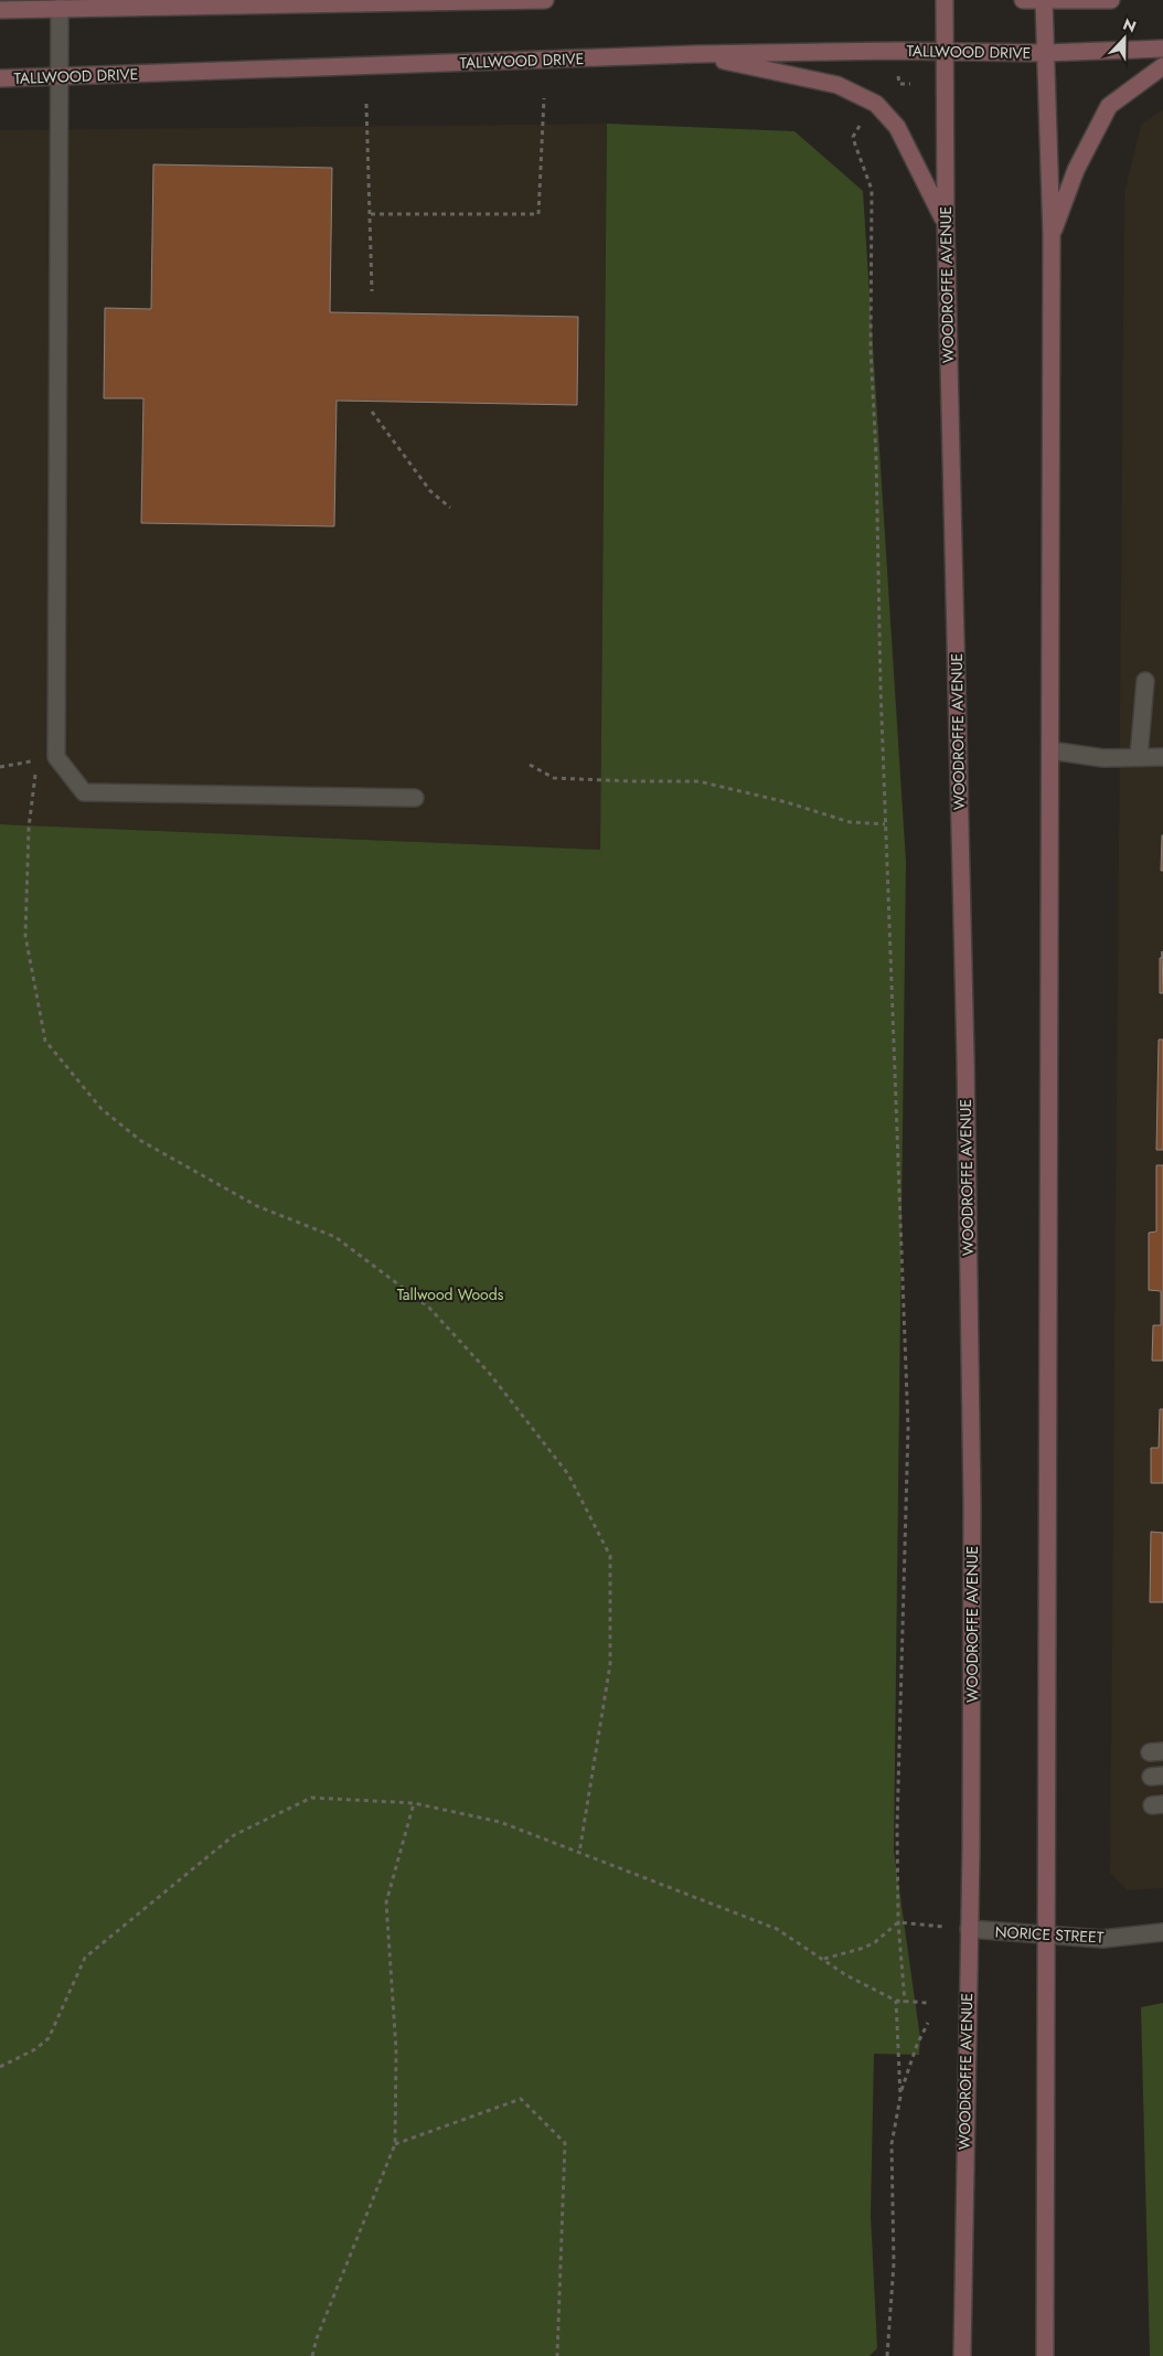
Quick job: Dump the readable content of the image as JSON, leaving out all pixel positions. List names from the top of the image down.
{
  "streets": {
    "main road": ["TALLWOOD DRIVE", "WOODROFFE AVENUE"],
    "street": ["NORICE STREET"]
  },
  "crossings": [
    ["TALLWOOD DRIVE", "WOODROFFE AVENUE"],
    ["WOODROFFE AVENUE", "NORICE STREET"]
  ],
  "parks": ["Tallwood Woods"],
  "north": "top"
}
